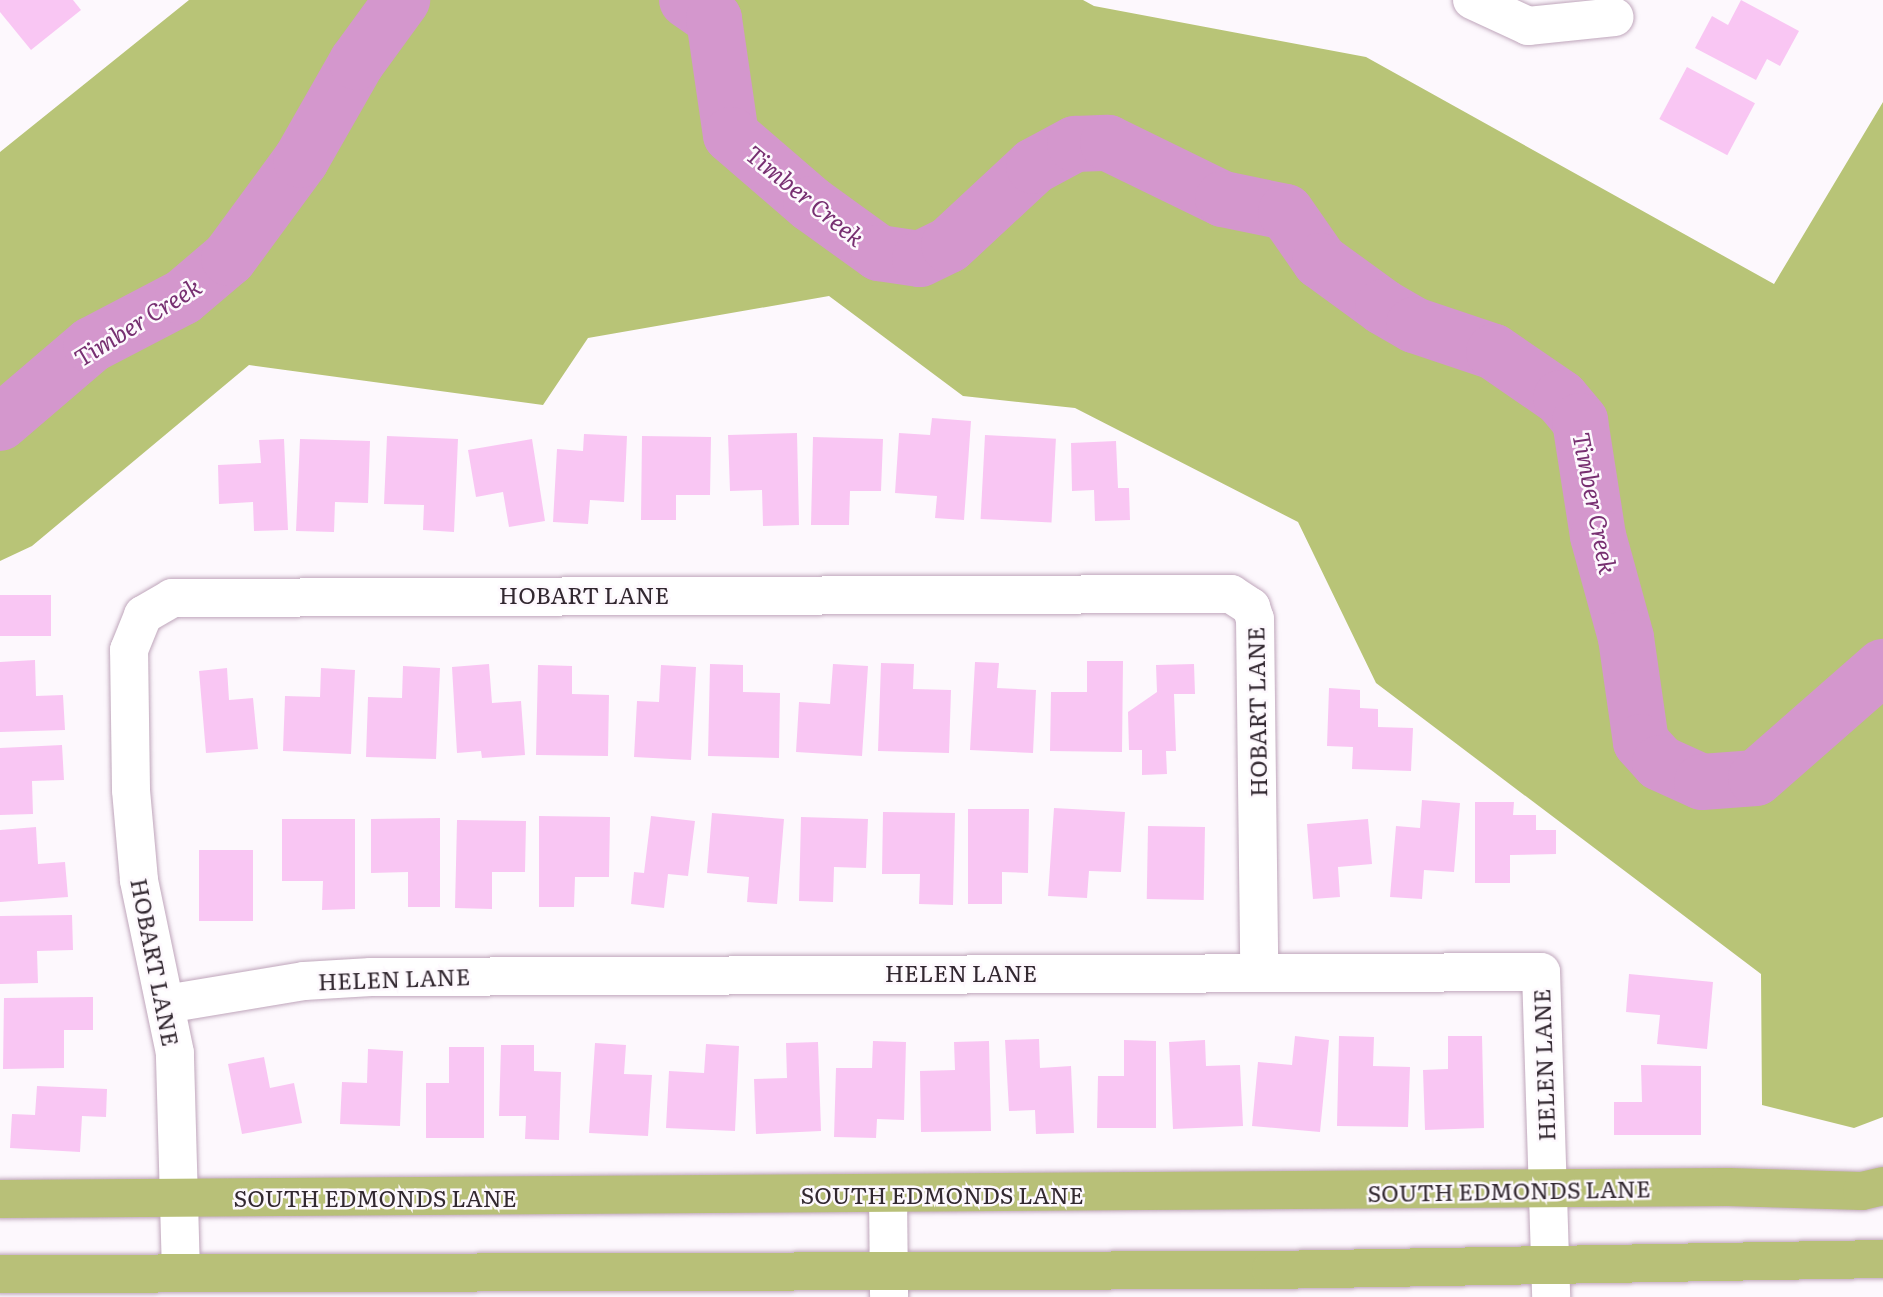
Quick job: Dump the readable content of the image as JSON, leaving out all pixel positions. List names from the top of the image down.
{
  "streets": {
    "main road": ["SOUTH EDMONDS LANE"],
    "street": ["HOBART LANE", "HELEN LANE"]
  },
  "crossings": [
    ["HOBART LANE", "HELEN LANE"],
    ["HOBART LANE", "SOUTH EDMONDS LANE"],
    ["HELEN LANE", "SOUTH EDMONDS LANE"]
  ],
  "water": ["Timber Creek"]
}
